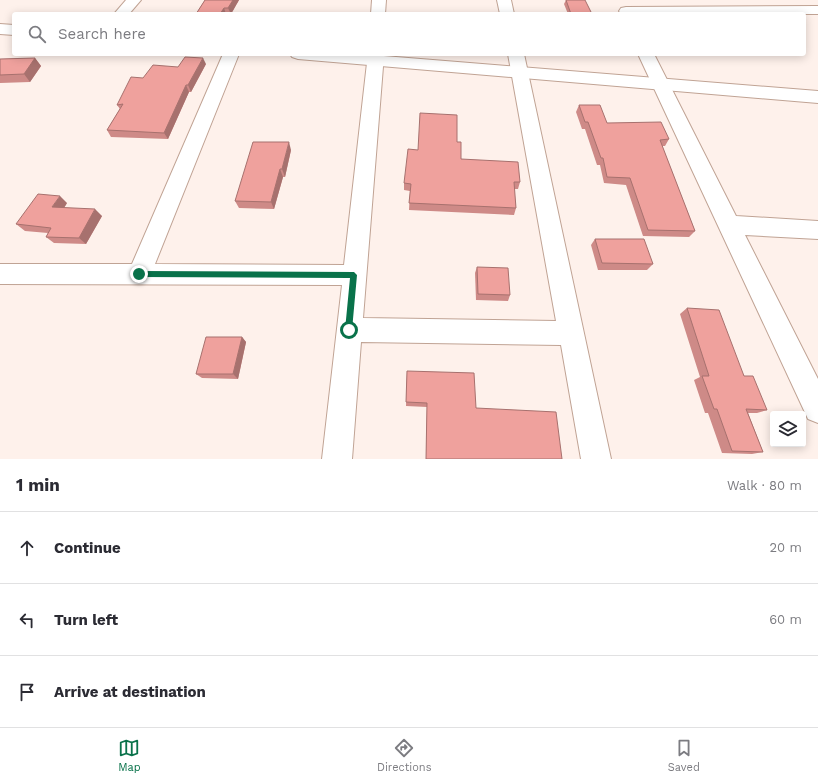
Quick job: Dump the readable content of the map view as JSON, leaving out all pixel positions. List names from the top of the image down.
{
  "page": {
    "search": "Search here",
    "heading": ["1 min", "Walk · 80 m"],
    "list": [
      ["Continue", "20 m"],
      ["Turn left", "60 m"],
      "Arrive at destination"
    ],
    "nav": ["Map", "Directions", "Saved"]
  }
}
